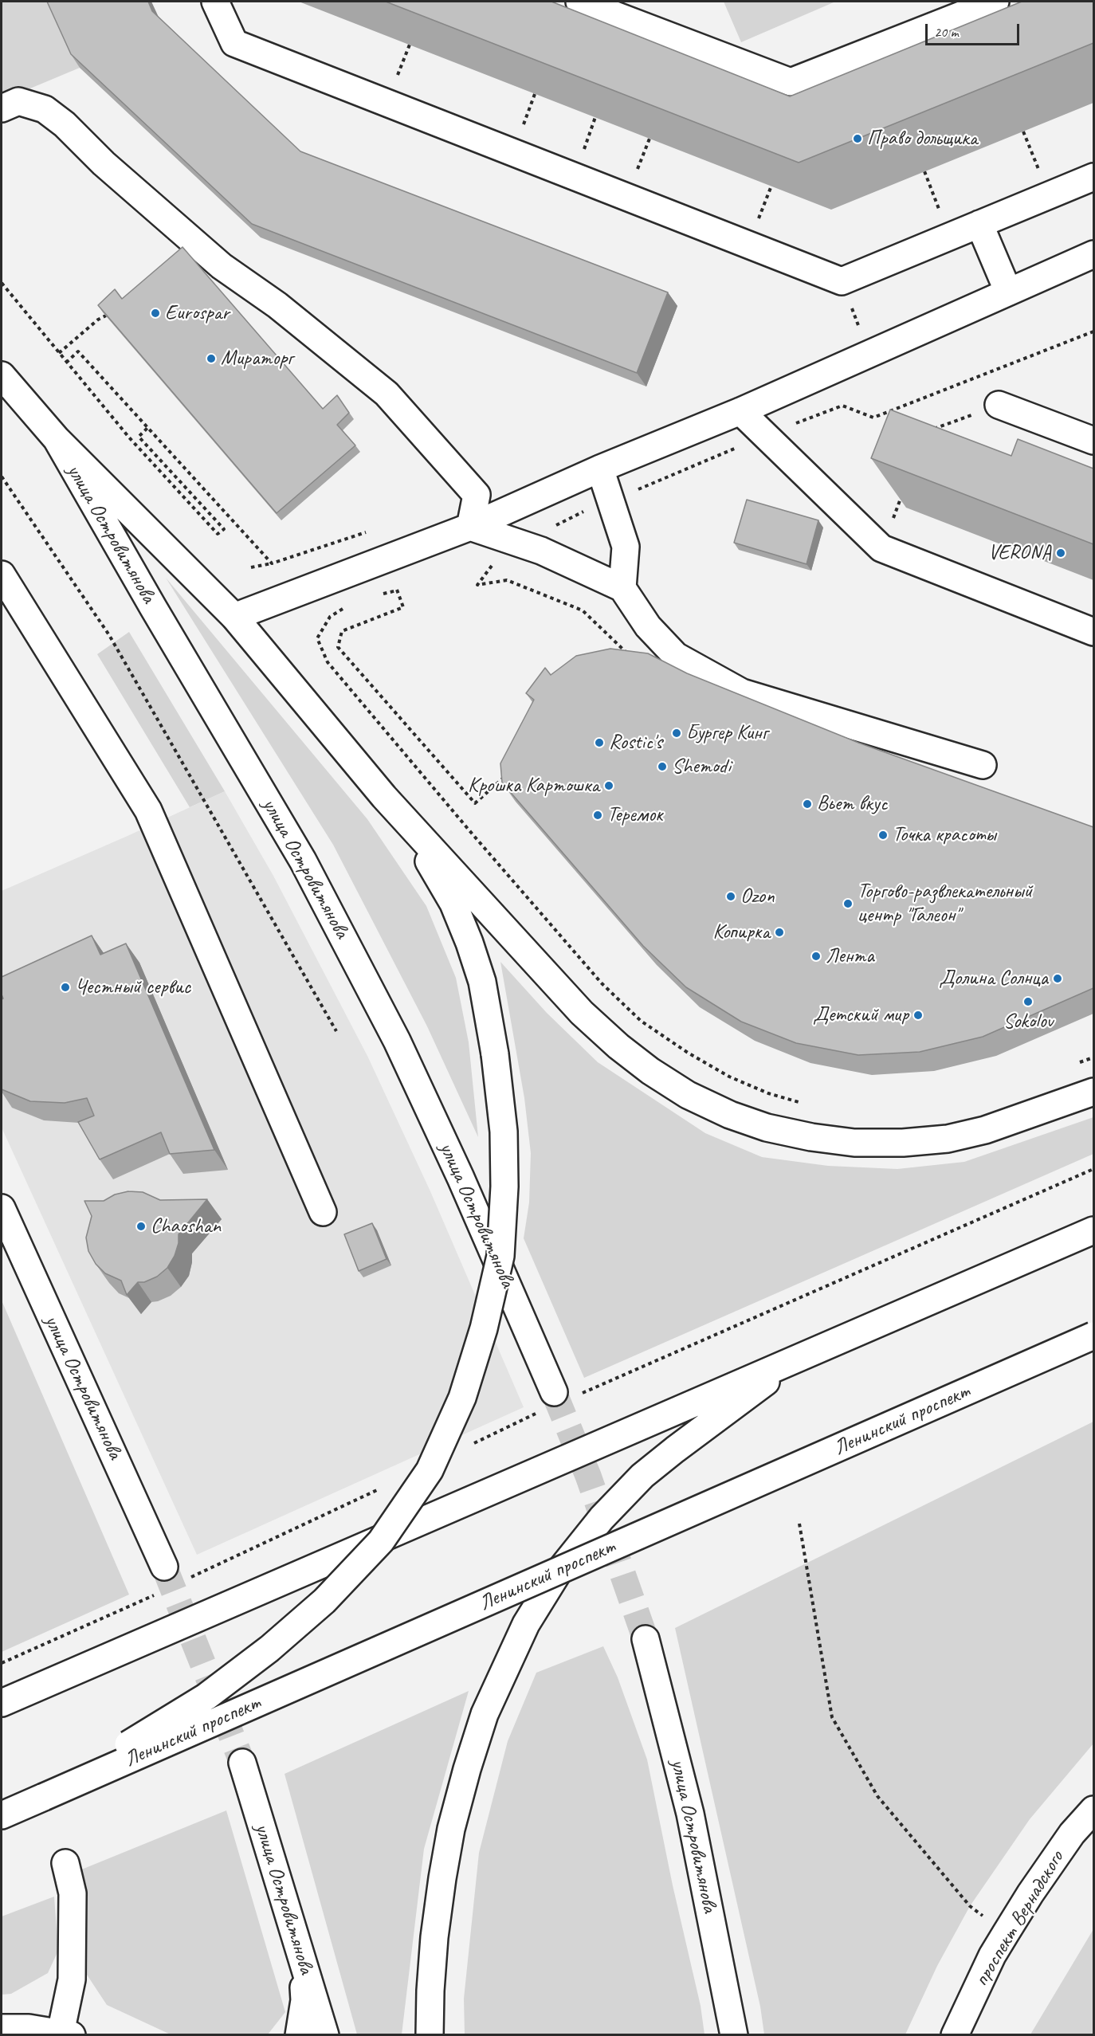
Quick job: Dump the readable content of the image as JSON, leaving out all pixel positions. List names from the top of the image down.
{
  "streets": {
    "main road": ["улица Островитянова", "Ленинский проспект", "проспект Вернадского"]
  },
  "places": [
    "Право дольщика",
    "Eurospar",
    "Мираторг",
    "VERONA",
    "Бургер Кинг",
    "Rostic's",
    "Shemodi",
    "Крошка Картошка",
    "Вьет вкус",
    "Теремок",
    "Точка красоты",
    "Ozon",
    "Торгово-развлекательный центр \"Галеон\"",
    "Копирка",
    "Лента",
    "Долина Солнца",
    "Честный сервис",
    "Sokolov",
    "Детский мир",
    "Chaoshan"
  ],
  "scale_bar": "20 m"
}
